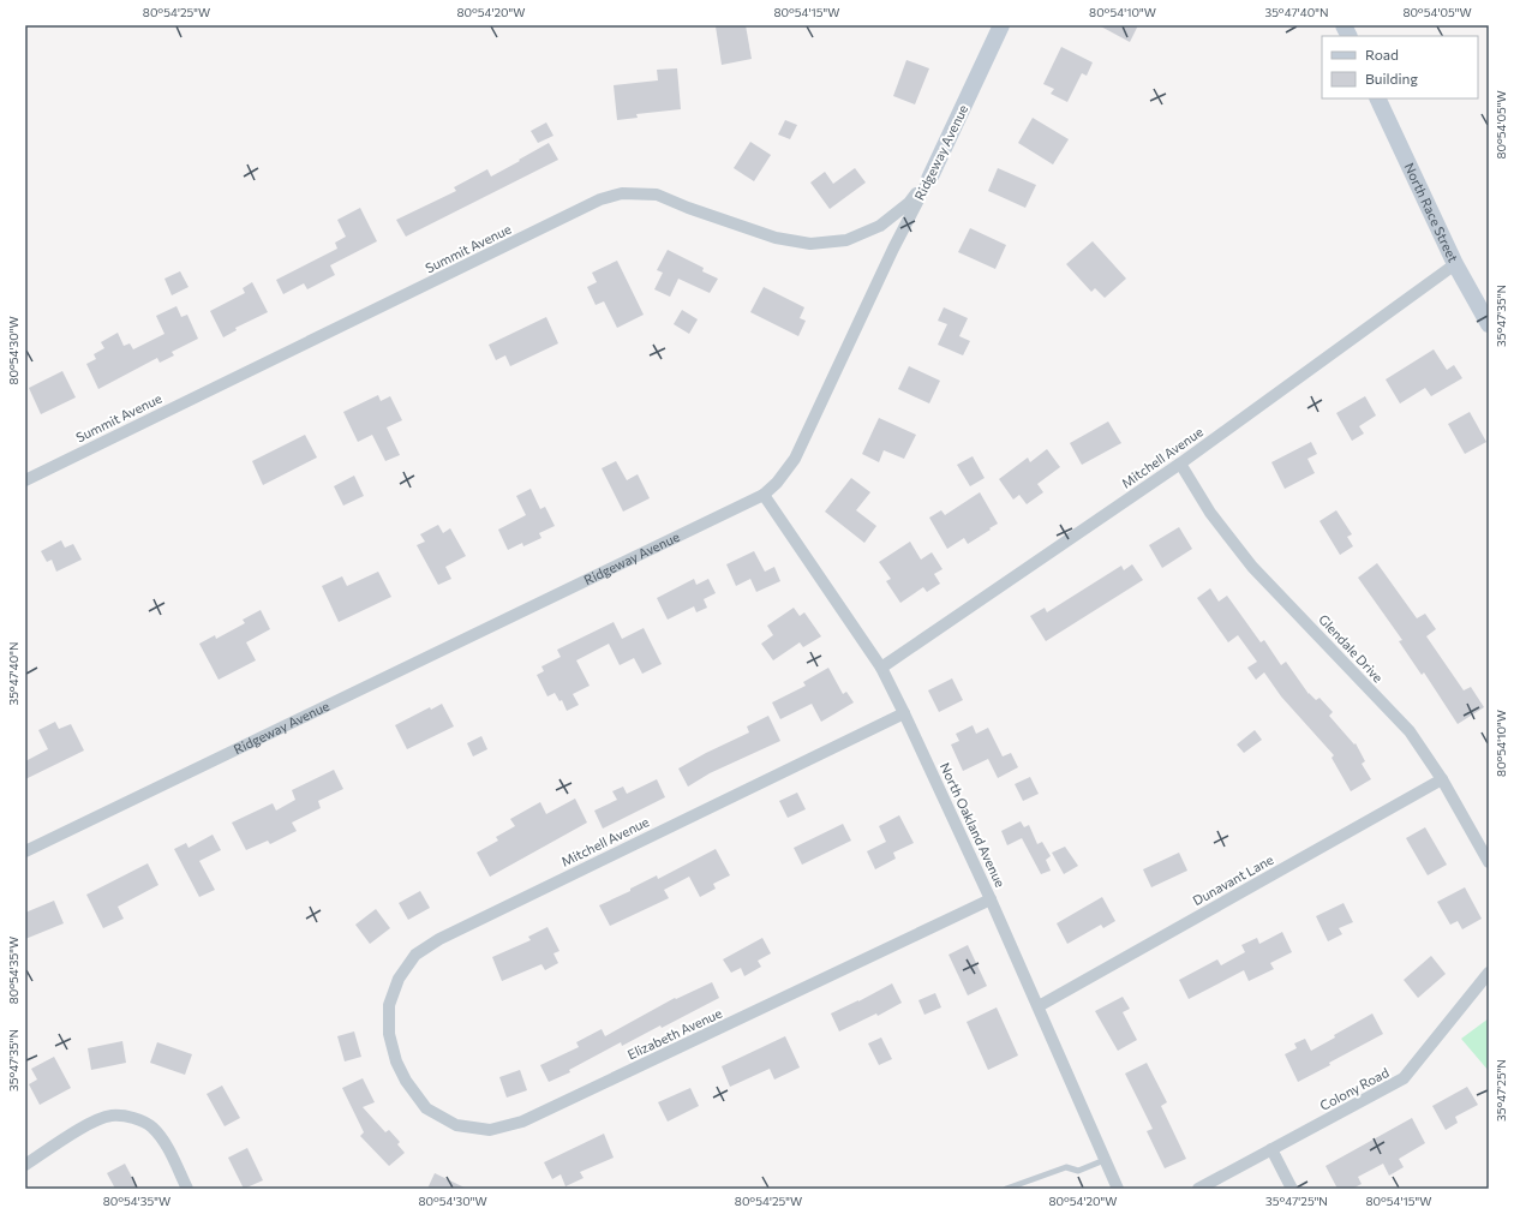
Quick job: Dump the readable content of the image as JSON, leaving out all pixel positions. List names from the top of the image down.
{
  "streets": {
    "street": [
      "Ridgeway Avenue",
      "North Race Street",
      "Summit Avenue",
      "Mitchell Avenue",
      "Glendale Drive",
      "North Oakland Avenue",
      "Dunavant Lane",
      "Elizabeth Avenue",
      "Colony Road"
    ]
  },
  "crossings": [
    ["Ridgeway Avenue", "Summit Avenue"],
    ["Ridgeway Avenue", "North Oakland Avenue"],
    ["North Race Street", "Mitchell Avenue"],
    ["Mitchell Avenue", "Glendale Drive"],
    ["Mitchell Avenue", "North Oakland Avenue"],
    ["Mitchell Avenue", "Elizabeth Avenue"],
    ["Glendale Drive", "Dunavant Lane"],
    ["North Oakland Avenue", "Dunavant Lane"],
    ["North Oakland Avenue", "Elizabeth Avenue"]
  ],
  "legend": ["Road", "Building"],
  "coordinates": [
    "80°54'25\"W",
    "80°54'20\"W",
    "80°54'15\"W",
    "80°54'10\"W",
    "35°47'40\"N",
    "80°54'05\"W",
    "35°47'35\"N",
    "80°54'30\"W",
    "80°54'35\"W",
    "35°47'25\"N"
  ]
}
